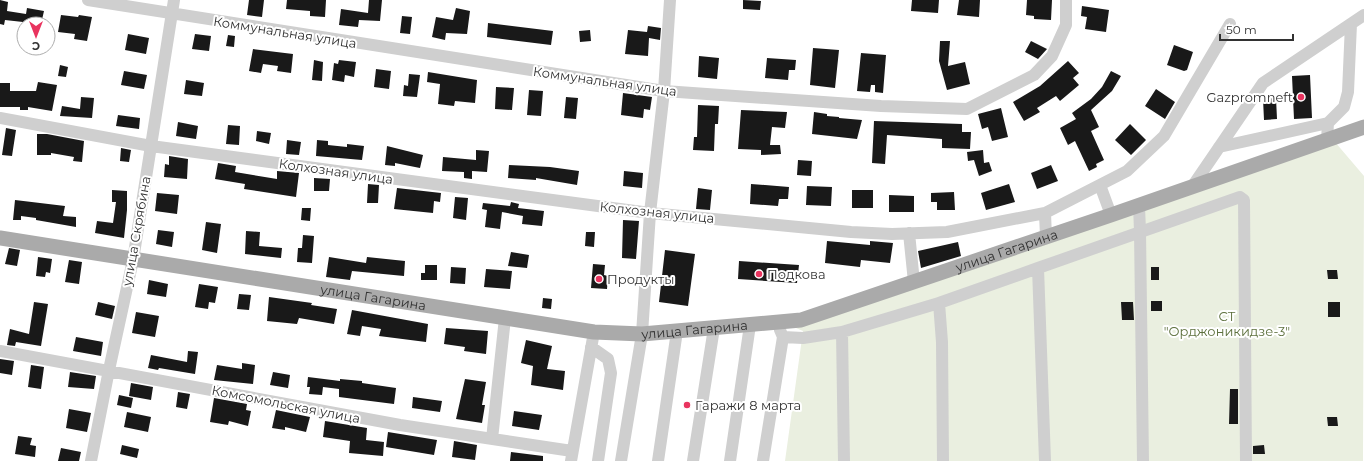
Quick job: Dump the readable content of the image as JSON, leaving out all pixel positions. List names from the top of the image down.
{
  "streets": {
    "main road": ["улица Гагарина"],
    "street": [
      "Коммунальная улица",
      "Колхозная улица",
      "улица Скрябина",
      "Комсомольская улица"
    ]
  },
  "crossings": [
    ["Коммунальная улица", "улица Скрябина"],
    ["Колхозная улица", "улица Скрябина"],
    ["улица Скрябина", "улица Гагарина"],
    ["улица Скрябина", "Комсомольская улица"]
  ],
  "parks": ["СТ \"Орджоникидзе-3\""],
  "places": [
    "Gazpromneft",
    "Подкова",
    "Продукты",
    "Гаражи 8 марта"
  ],
  "scale_bar": "50 m",
  "north": "bottom"
}
